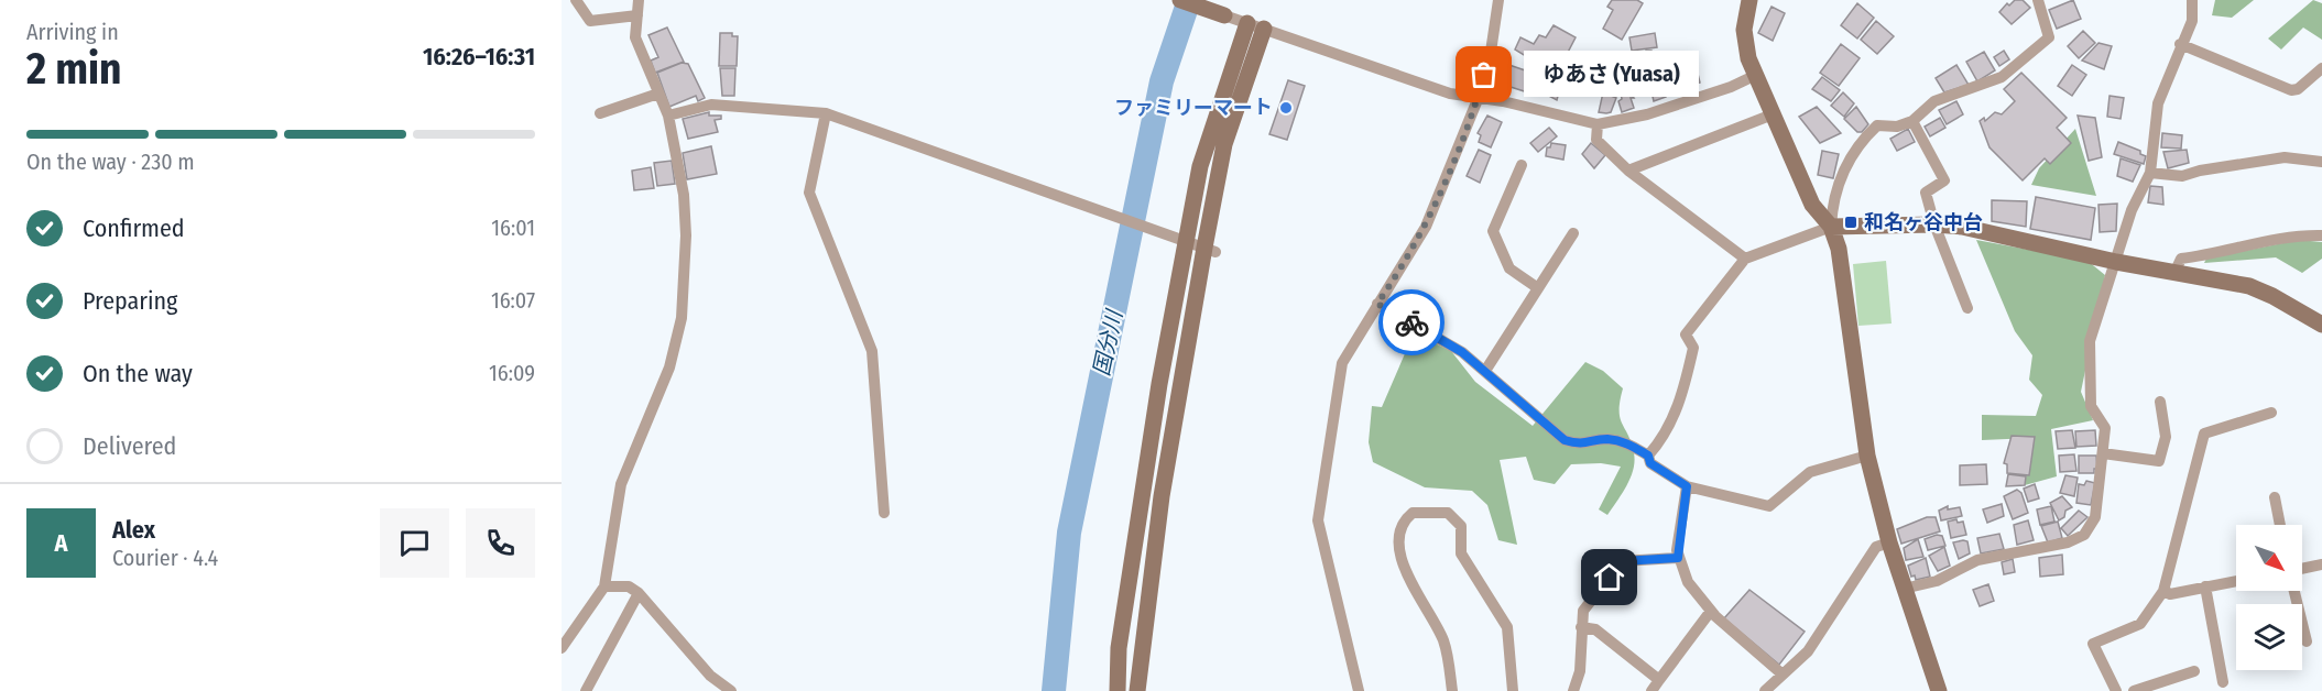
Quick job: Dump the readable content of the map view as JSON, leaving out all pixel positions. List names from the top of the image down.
{
  "water": ["国分川"],
  "places": {
    "other": ["ゆあさ (Yuasa)", "ファミリーマート"],
    "transit": ["和名ヶ谷中台"]
  },
  "north": "bottom right",
  "page": {
    "heading": ["2 min", "Arriving in", "16:26–16:31"],
    "panel": ["Alex", "Courier · 4.4"],
    "bubble": "ゆあさ (Yuasa)",
    "bar": "On the way · 230 m",
    "list": [
      ["Confirmed", "16:01"],
      ["Preparing", "16:07"],
      ["On the way", "16:09"],
      "Delivered"
    ],
    "round": "A"
  }
}
